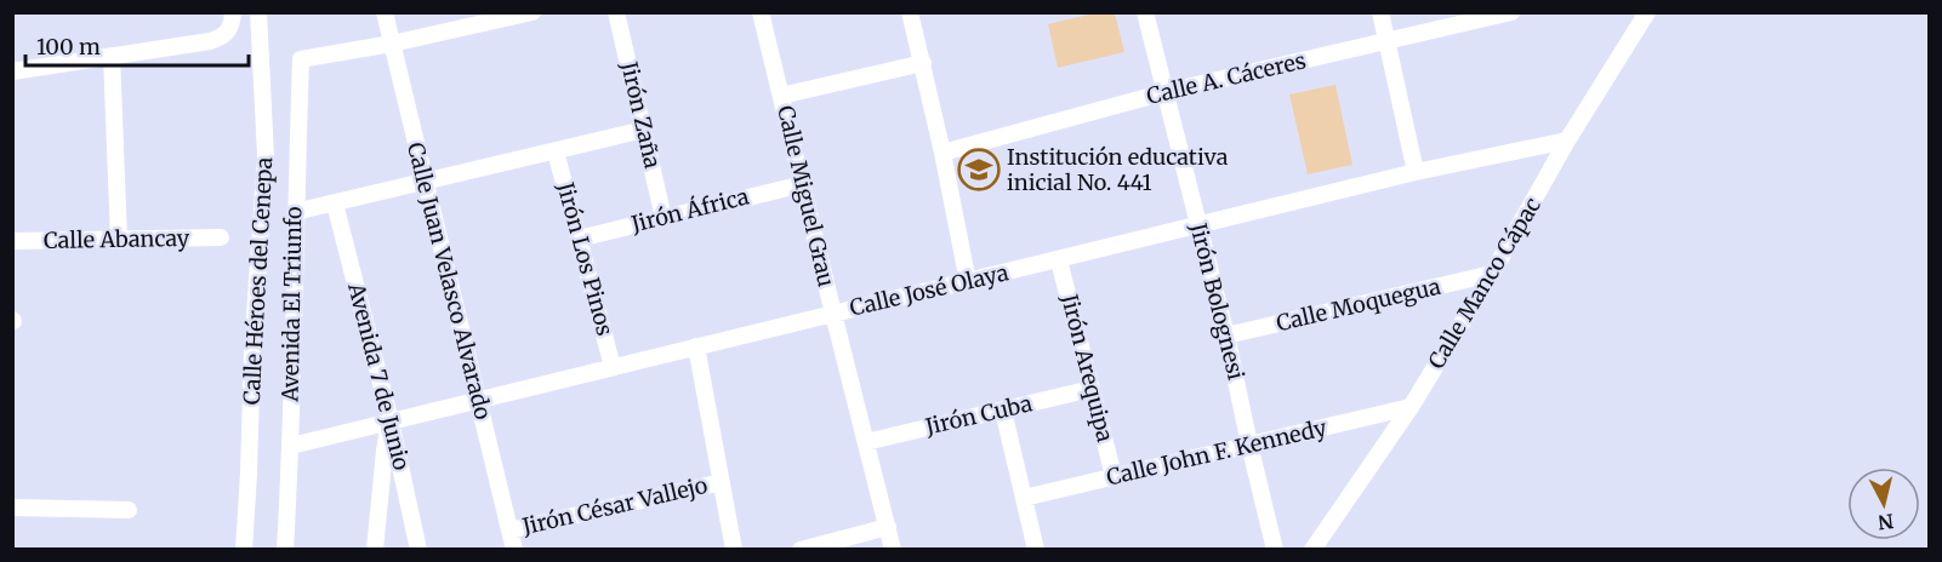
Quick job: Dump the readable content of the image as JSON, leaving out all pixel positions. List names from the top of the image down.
{
  "streets": {
    "street": [
      "Calle A. Cáceres",
      "Jirón Zaña",
      "Calle Miguel Grau",
      "Jirón África",
      "Calle Abancay",
      "Jirón Los Pinos",
      "Calle Héroes del Cenepa",
      "Calle Juan Velasco Alvarado",
      "Calle Manco Cápac",
      "Calle José Olaya",
      "Jirón Bolognesi",
      "Avenida El Triunfo",
      "Calle Moquegua",
      "Jirón Arequipa",
      "Avenida 7 de Junio",
      "Jirón Cuba",
      "Calle John F. Kennedy",
      "Jirón César Vallejo"
    ]
  },
  "crossings": [
    ["Calle A. Cáceres", "Jirón Bolognesi"],
    ["Jirón Zaña", "Jirón África"],
    ["Calle Miguel Grau", "Jirón África"],
    ["Calle Miguel Grau", "Calle José Olaya"],
    ["Calle Miguel Grau", "Jirón Cuba"],
    ["Jirón África", "Jirón Los Pinos"],
    ["Jirón Los Pinos", "Calle José Olaya"],
    ["Calle Juan Velasco Alvarado", "Calle José Olaya"],
    ["Calle Juan Velasco Alvarado", "Avenida El Triunfo"],
    ["Calle Juan Velasco Alvarado", "Jirón César Vallejo"],
    ["Calle Manco Cápac", "Calle José Olaya"],
    ["Calle Manco Cápac", "Calle Moquegua"],
    ["Calle Manco Cápac", "Calle John F. Kennedy"],
    ["Calle José Olaya", "Jirón Bolognesi"],
    ["Calle José Olaya", "Avenida El Triunfo"],
    ["Calle José Olaya", "Jirón Arequipa"],
    ["Calle José Olaya", "Avenida 7 de Junio"],
    ["Jirón Bolognesi", "Calle Moquegua"],
    ["Jirón Bolognesi", "Calle John F. Kennedy"],
    ["Jirón Arequipa", "Jirón Cuba"],
    ["Jirón Arequipa", "Calle John F. Kennedy"]
  ],
  "places": {
    "school or university": ["Institución educativa inicial No. 441"]
  },
  "scale_bar": "100 m",
  "north": "bottom"
}
